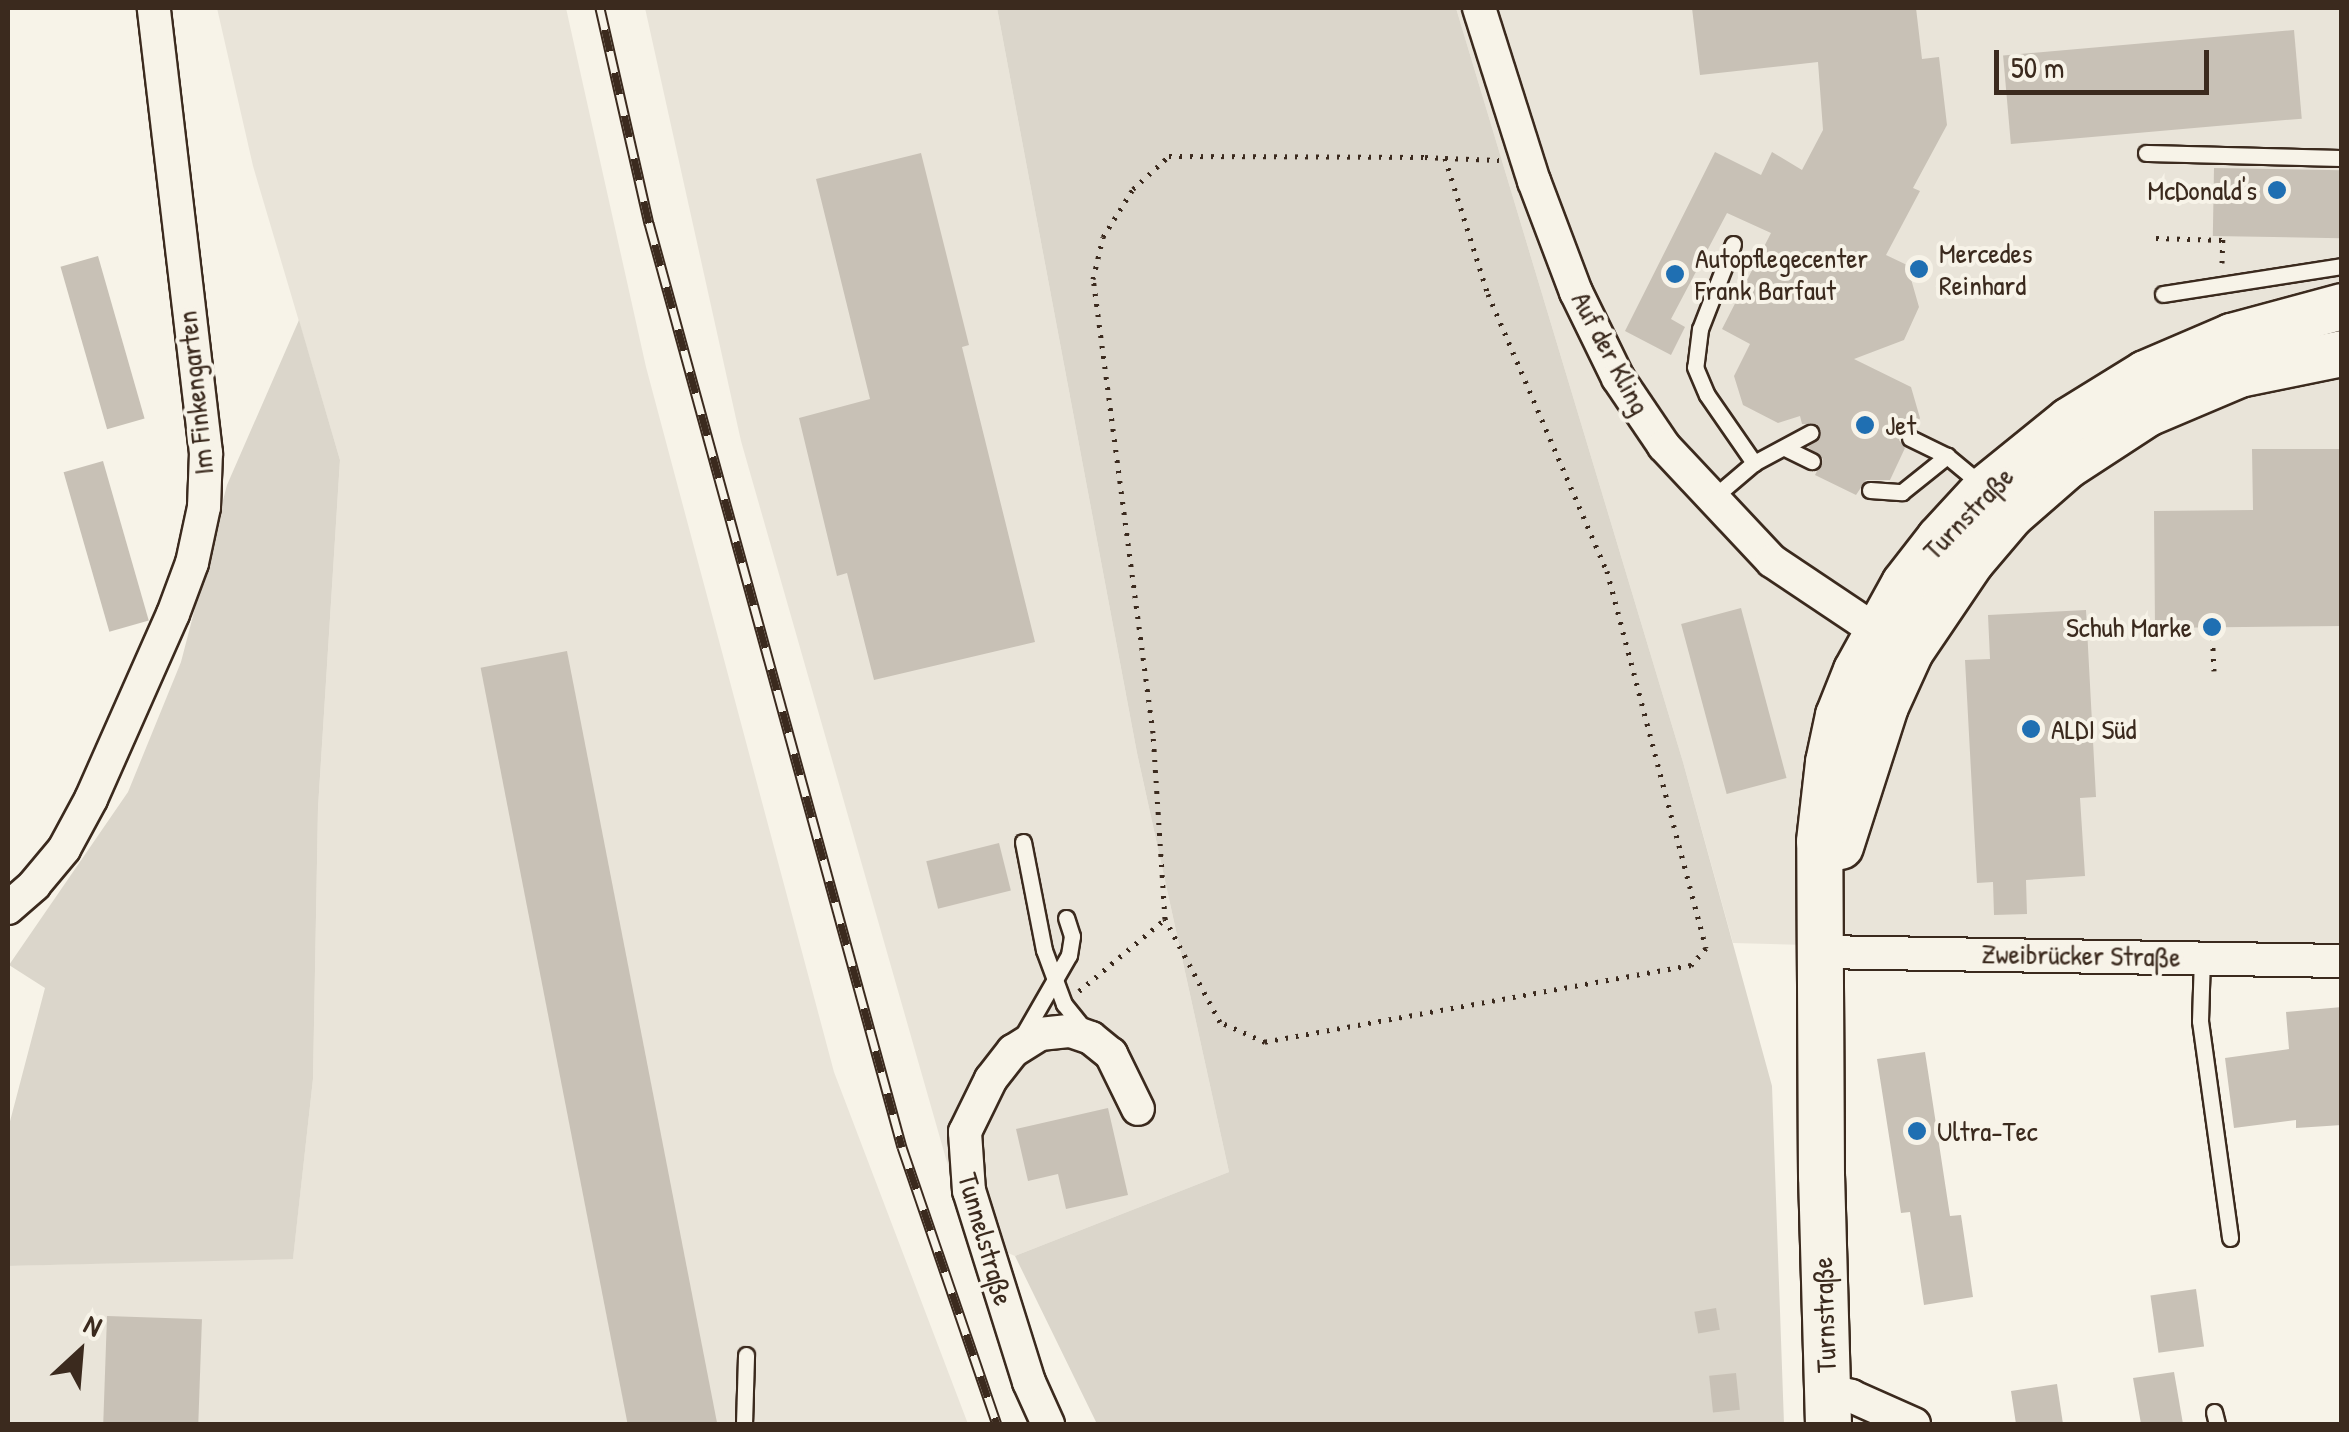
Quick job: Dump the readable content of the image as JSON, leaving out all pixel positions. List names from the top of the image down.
{
  "streets": {
    "street": [
      "Auf der Kling",
      "Im Finkengarten",
      "Turnstraße",
      "Zweibrücker Straße",
      "Tunnelstraße"
    ]
  },
  "crossings": [
    ["Auf der Kling", "Turnstraße"],
    ["Turnstraße", "Zweibrücker Straße"]
  ],
  "places": [
    "McDonald's",
    "Mercedes Reinhard",
    "Autopflegecenter Frank Barfaut",
    "Jet",
    "Schuh Marke",
    "ALDI Süd",
    "Ultra-Tec"
  ],
  "scale_bar": "50 m",
  "north": "top right"
}
